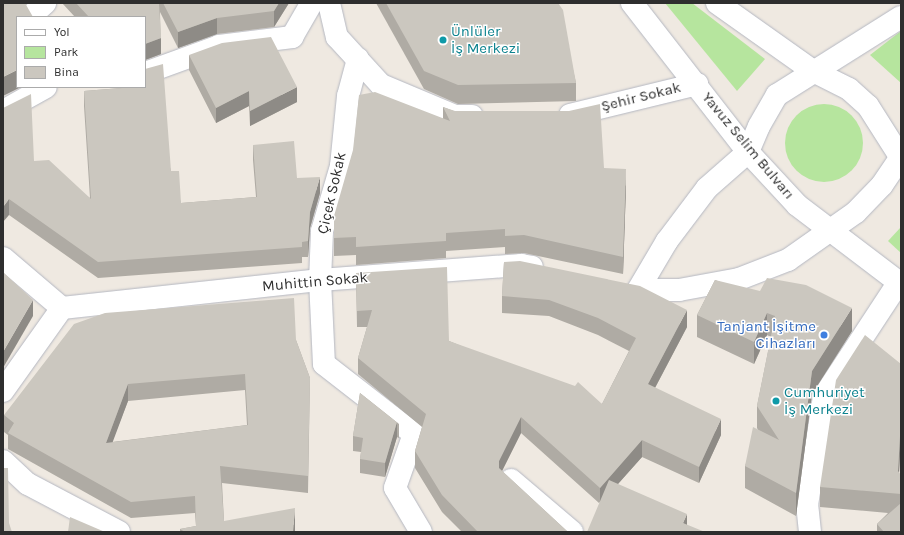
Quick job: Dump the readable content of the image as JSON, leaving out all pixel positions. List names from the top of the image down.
{
  "streets": {
    "street": [
      "Şehir Sokak",
      "Yavuz Selim Bulvarı",
      "Çiçek Sokak",
      "Muhittin Sokak"
    ]
  },
  "crossings": [
    ["Şehir Sokak", "Yavuz Selim Bulvarı"],
    ["Çiçek Sokak", "Muhittin Sokak"]
  ],
  "places": ["Ünlüler İş Merkezi", "Tanjant İşitme Cihazları", "Cumhuriyet İş Merkezi"],
  "legend": ["Yol", "Park", "Bina"]
}
